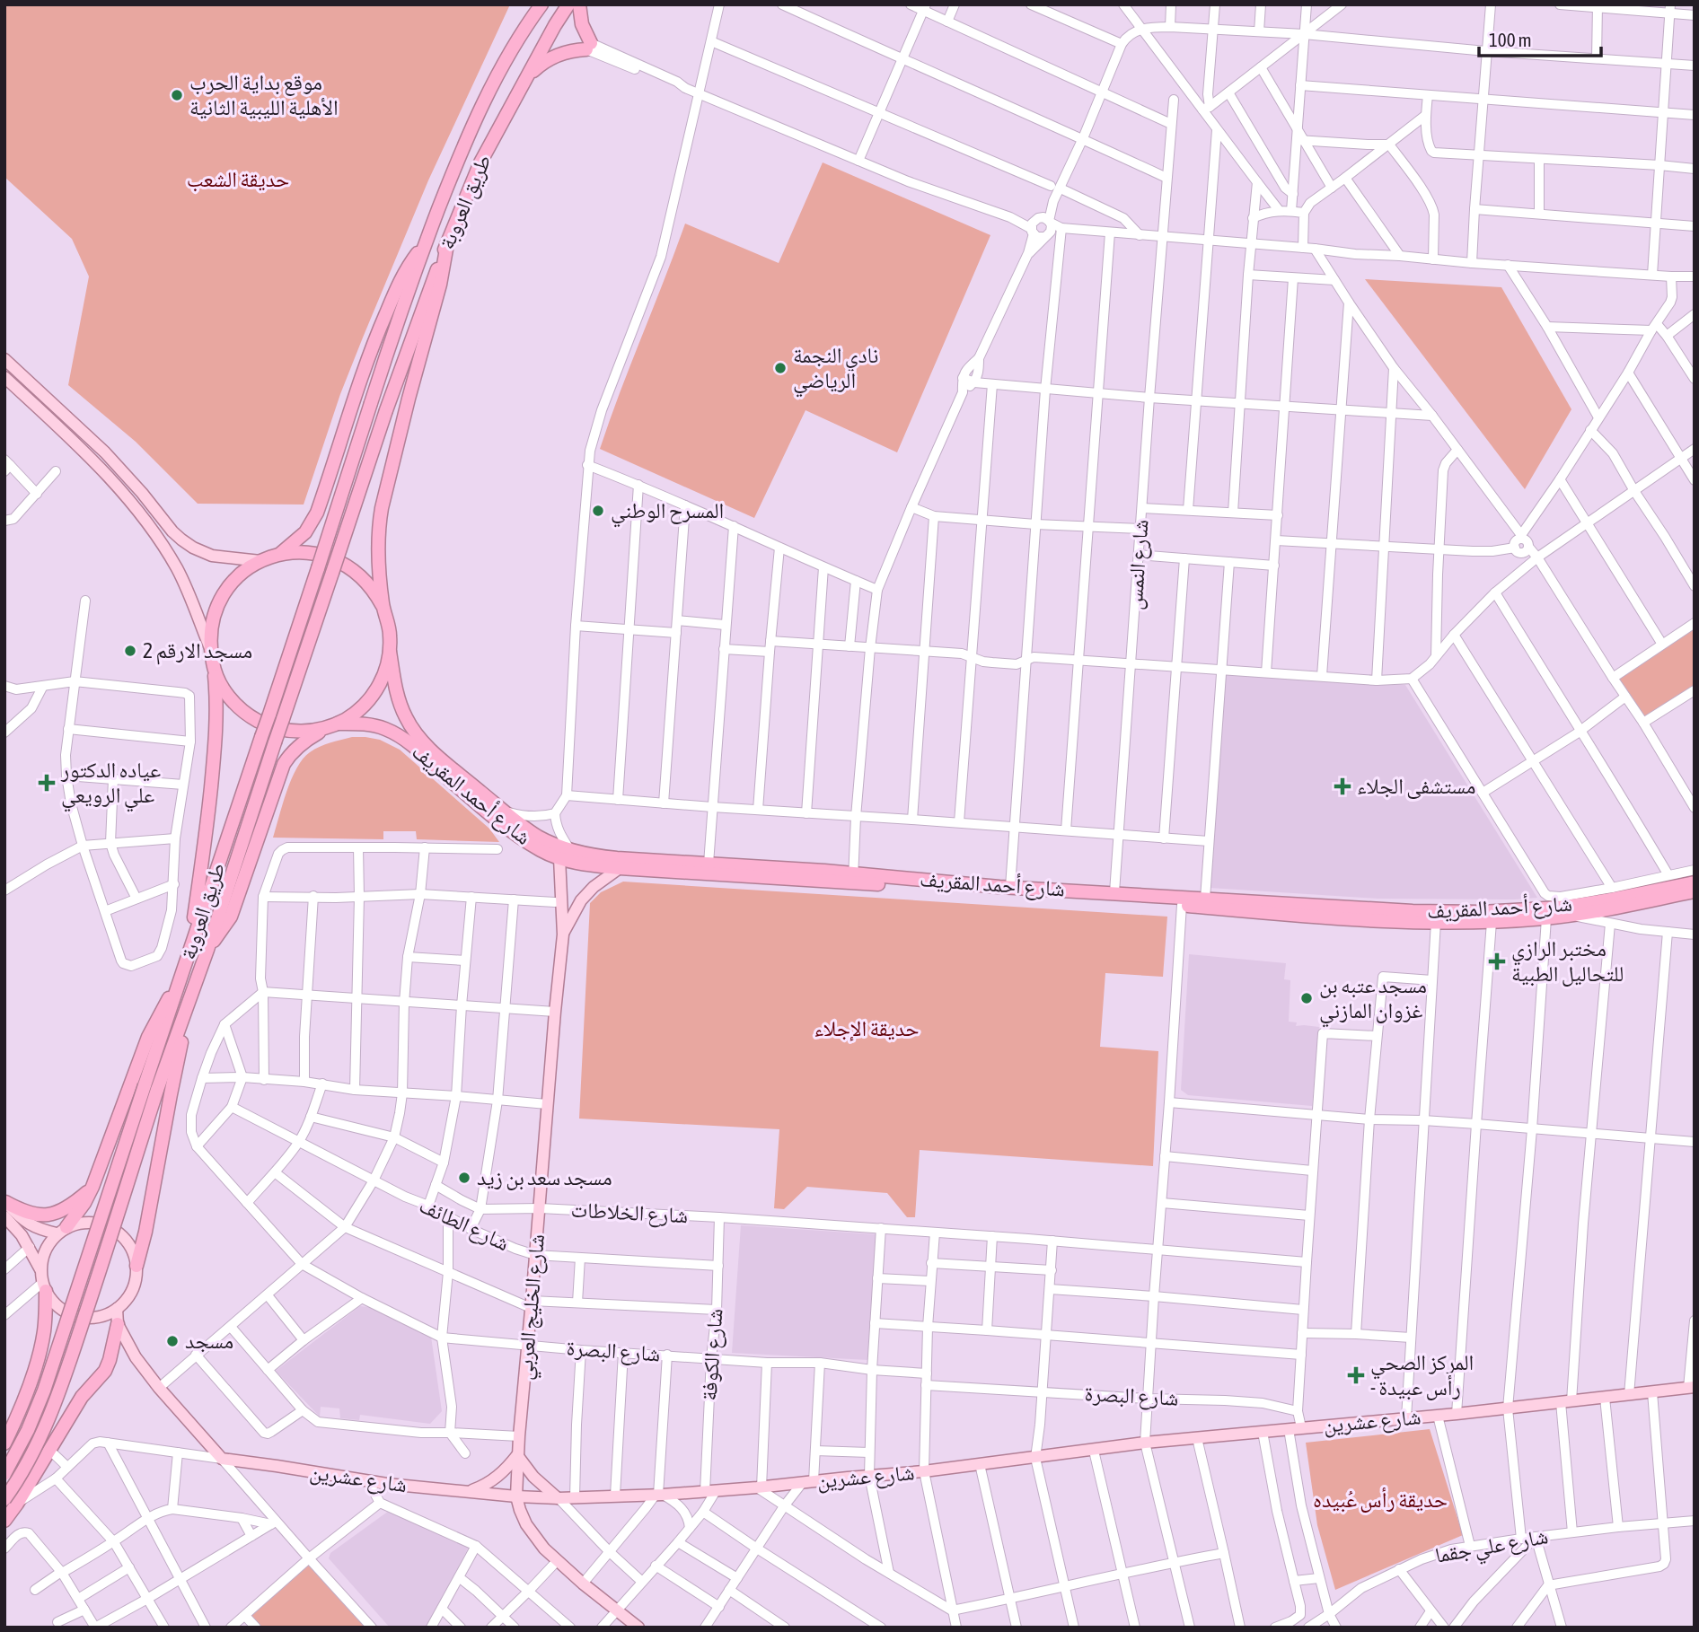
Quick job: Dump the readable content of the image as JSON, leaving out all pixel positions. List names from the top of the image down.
{
  "streets": {
    "highway": ["طريق العروبة", "شارع أحمد المقريف"],
    "main road": ["شارع الخليج العربي", "شارع عشرين"],
    "street": [
      "شارع النمس",
      "شارع الخلاطات",
      "شارع الطائف",
      "شارع البصرة",
      "شارع الكوفة",
      "شارع علي جقما"
    ]
  },
  "crossings": [
    ["شارع النمس", "شارع أحمد المقريف"],
    ["شارع أحمد المقريف", "شارع الخليج العربي"],
    ["شارع الخلاطات", "شارع الخليج العربي"],
    ["شارع الخلاطات", "شارع الكوفة"],
    ["شارع الطائف", "شارع الخليج العربي"],
    ["شارع الطائف", "شارع الكوفة"],
    ["شارع الخليج العربي", "شارع البصرة"],
    ["شارع الخليج العربي", "شارع عشرين"],
    ["شارع البصرة", "شارع الكوفة"],
    ["شارع الكوفة", "شارع عشرين"]
  ],
  "parks": ["حديقة الشعب", "حديقة الإجلاء", "حديقة رأس عُبيده"],
  "places": {
    "other": [
      "موقع بداية الحرب الأهلية الليبية الثانية",
      "نادي النجمة الرياضي",
      "المسرح الوطني",
      "مسجد الارقم 2",
      "مسجد عتبه بن غزوان المازني",
      "مسجد سعد بن زيد",
      "مسجد"
    ],
    "health": [
      "عياده الدكتور علي الرويعي",
      "مستشفى الجلاء",
      "مختبر الرازي للتحاليل الطبية",
      "المركز الصحي - رأس عبيدة"
    ]
  },
  "scale_bar": "100 m"
}
